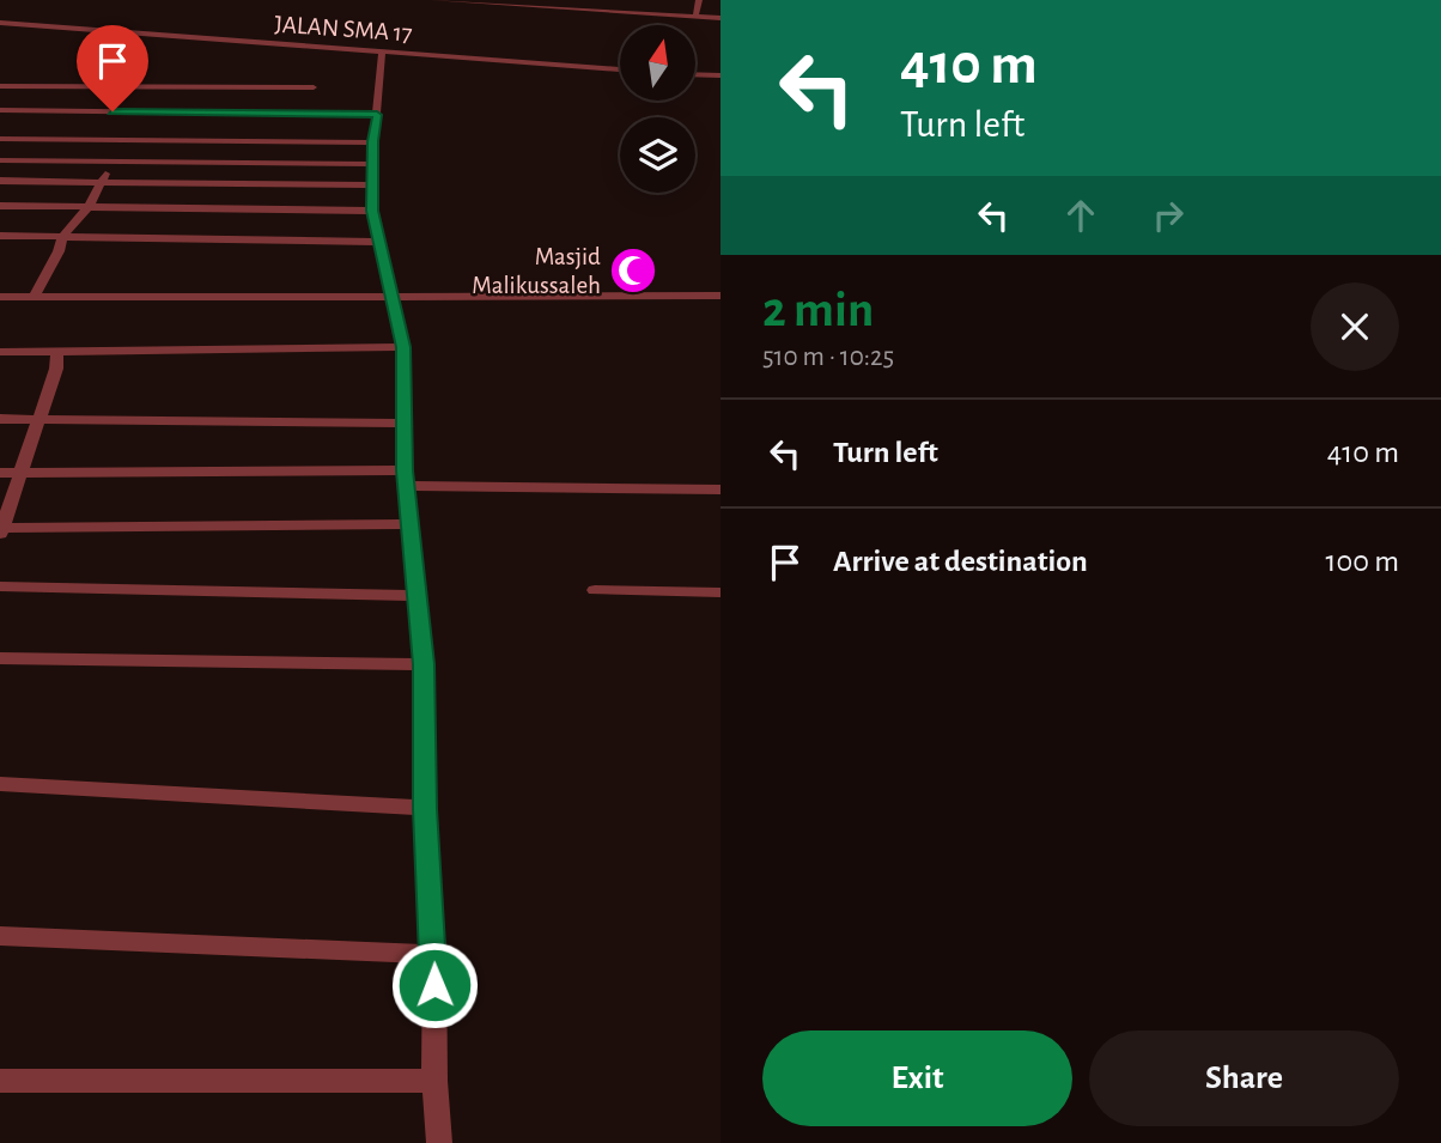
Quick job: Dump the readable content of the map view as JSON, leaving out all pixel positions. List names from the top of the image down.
{
  "streets": {
    "street": ["JALAN SMA 17"]
  },
  "places": {
    "mosque": ["Masjid Malikussaleh"]
  },
  "north": "top",
  "page": {
    "turn": ["410 m", "Turn left"],
    "heading": ["2 min", "510 m · 10:25"],
    "list": [
      {
        "name": "Turn left",
        "value": "410 m"
      },
      {
        "name": "Arrive at destination",
        "value": "100 m"
      }
    ],
    "buttons": ["Exit", "Share"]
  }
}
